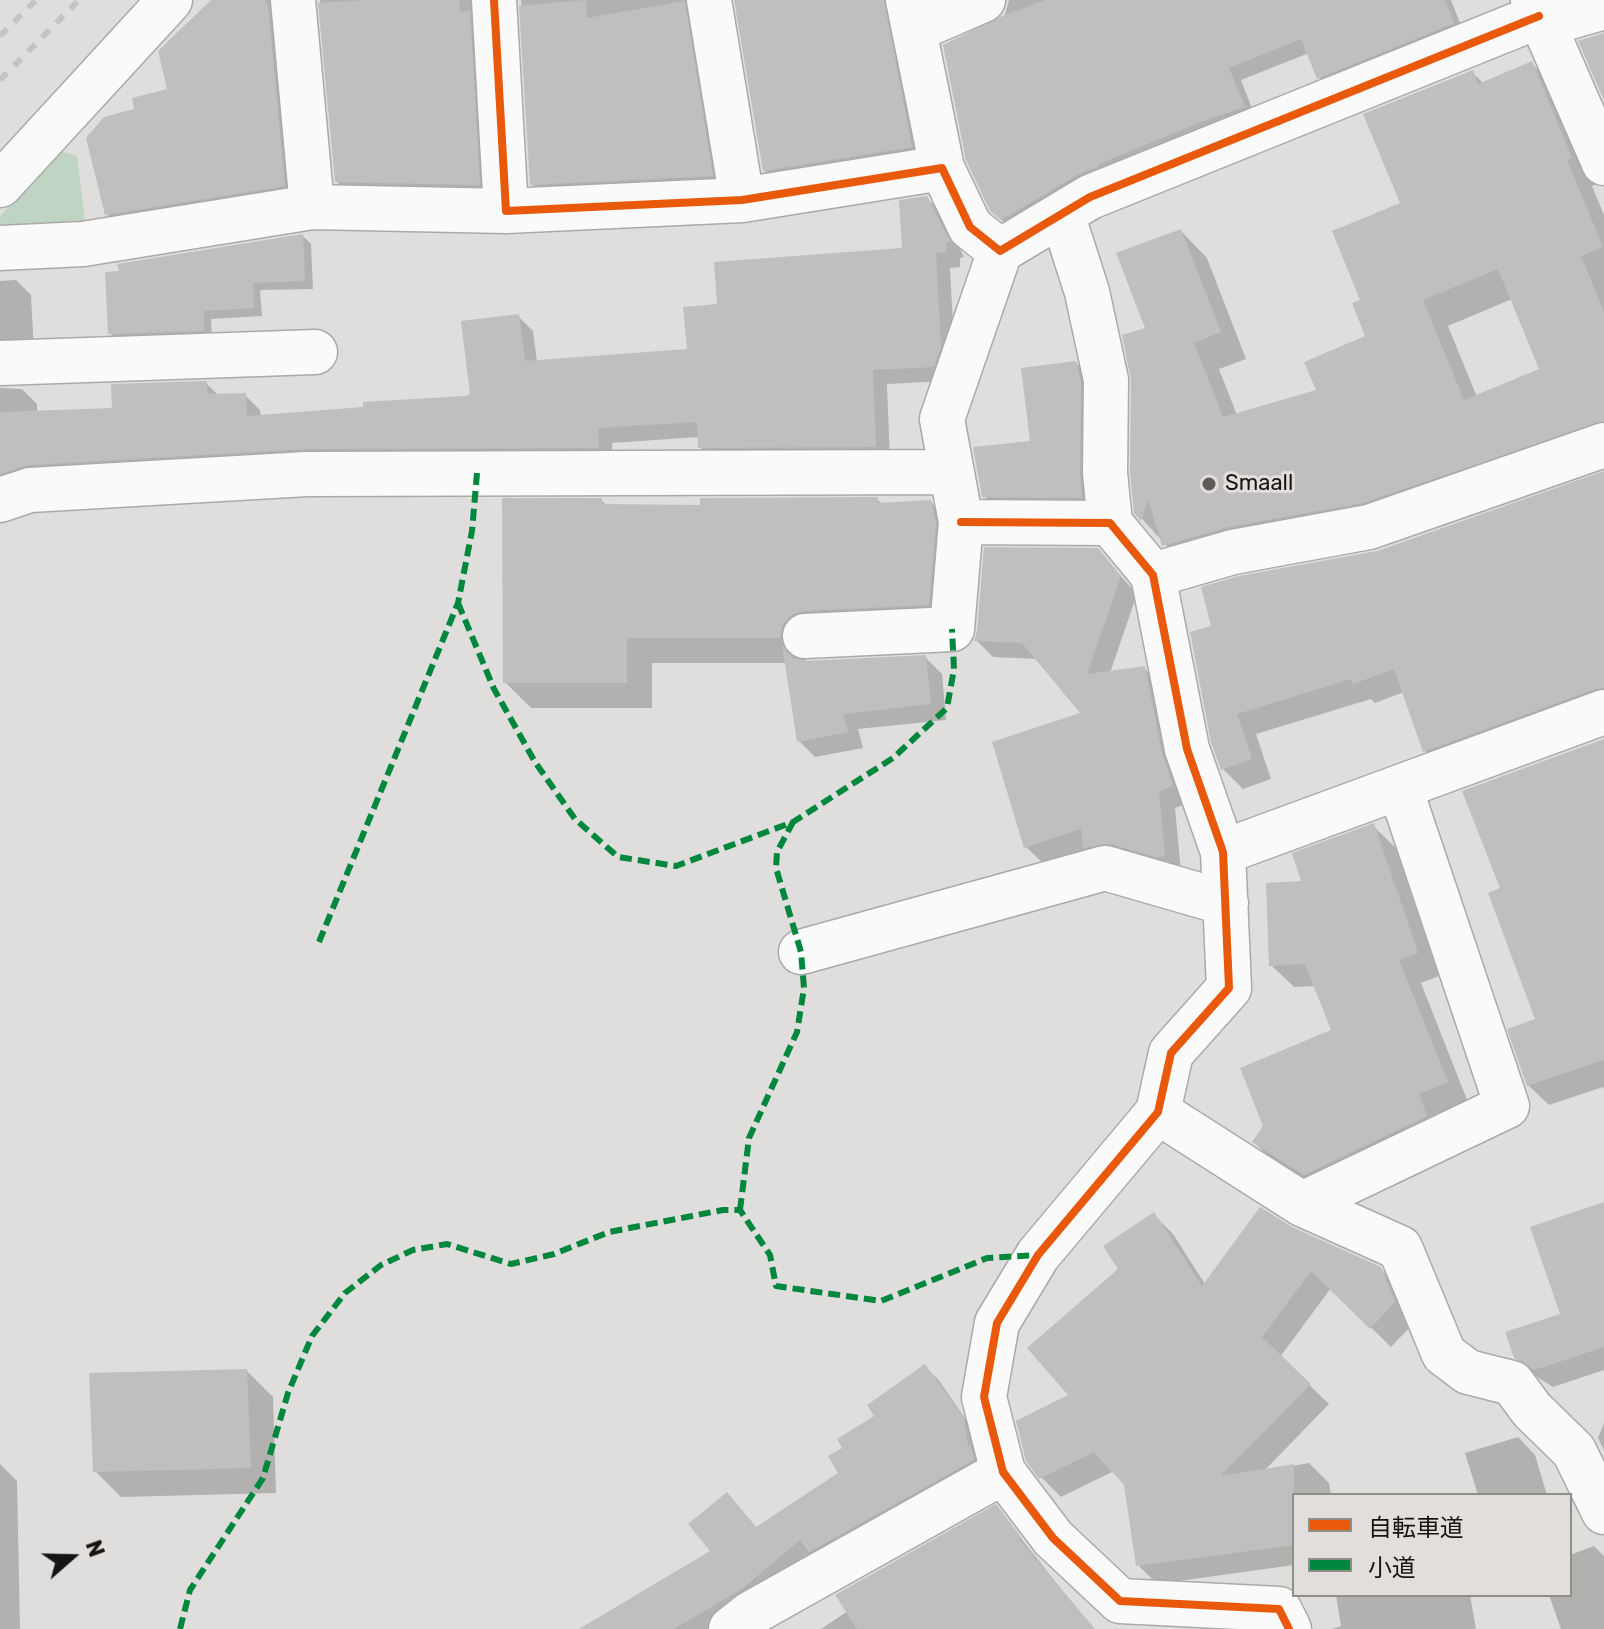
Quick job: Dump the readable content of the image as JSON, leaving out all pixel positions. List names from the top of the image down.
{
  "places": ["Smaall"],
  "legend": ["自転車道", "小道"],
  "north": "right"
}
